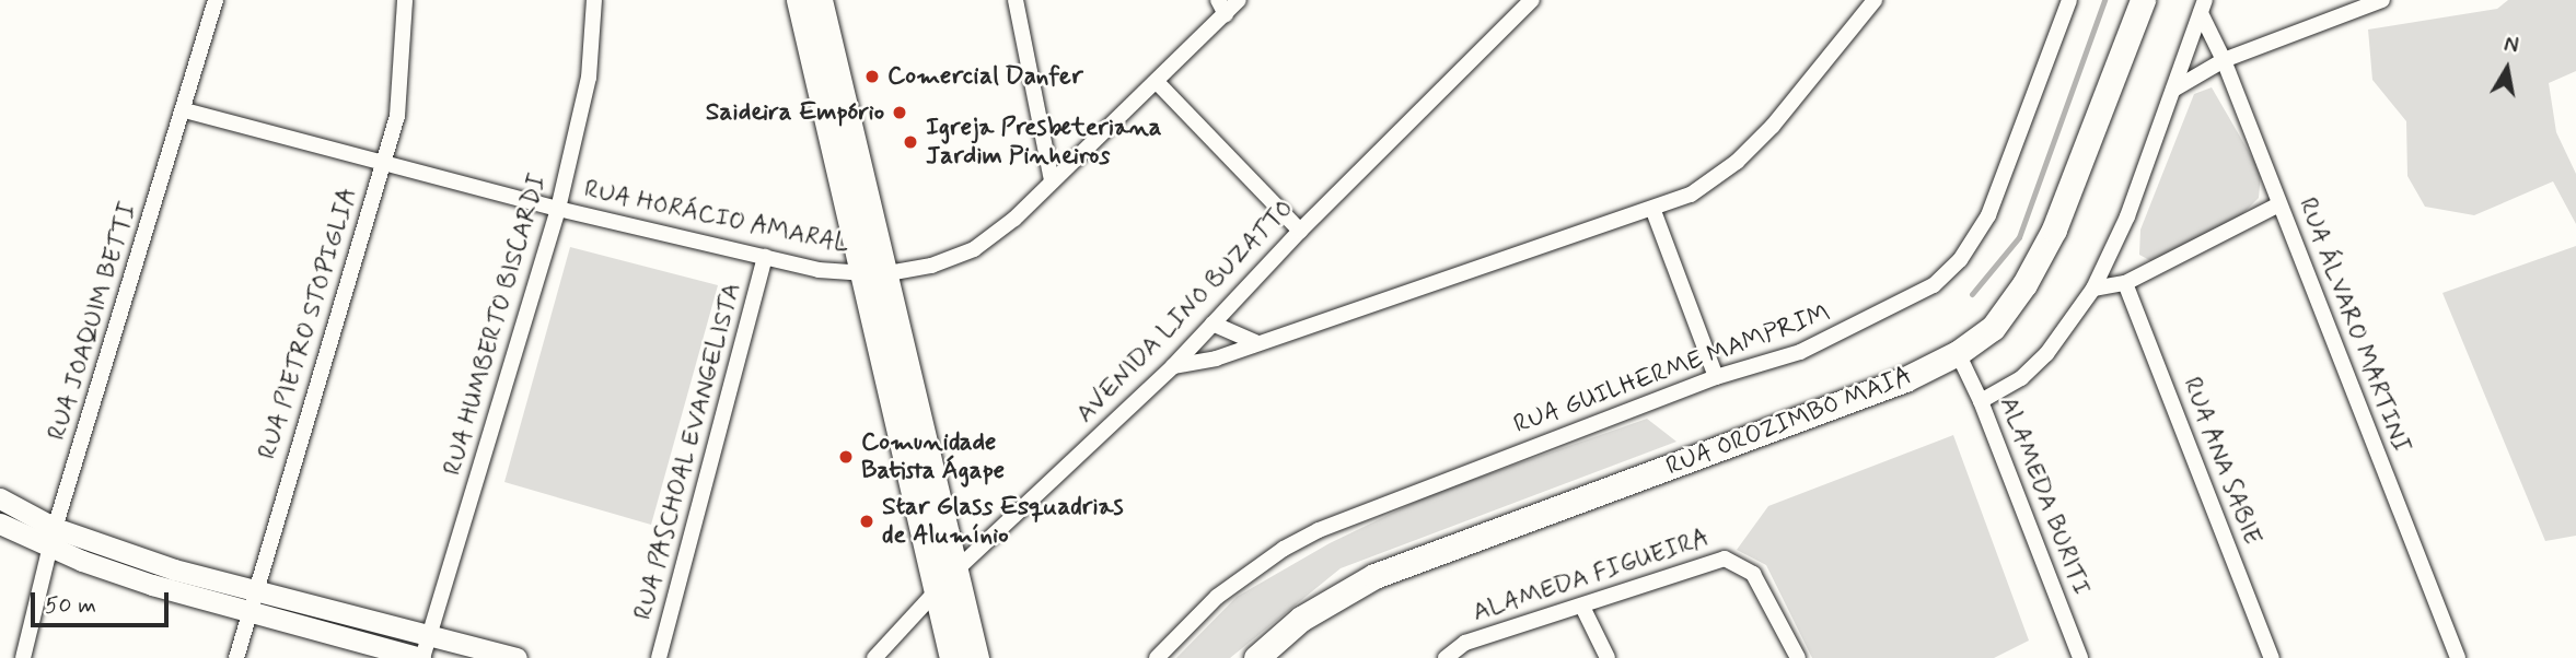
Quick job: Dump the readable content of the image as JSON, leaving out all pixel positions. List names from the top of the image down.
{
  "streets": {
    "main road": ["RUA OROZIMBO MAIA"],
    "street": [
      "RUA HORÁCIO AMARAL",
      "AVENIDA LINO BUZATTO",
      "RUA JOAQUIM BETTI",
      "RUA PIETRO STOPIGLIA",
      "RUA HUMBERTO BISCARDI",
      "RUA ÁLVARO MARTINI",
      "RUA GUILHERME MAMPRIM",
      "RUA PASCHOAL EVANGELISTA",
      "RUA ANA SABIE",
      "ALAMEDA BURITI",
      "ALAMEDA FIGUEIRA"
    ]
  },
  "crossings": [
    ["RUA HORÁCIO AMARAL", "RUA JOAQUIM BETTI"],
    ["RUA HORÁCIO AMARAL", "RUA PIETRO STOPIGLIA"],
    ["RUA HORÁCIO AMARAL", "RUA HUMBERTO BISCARDI"],
    ["RUA HORÁCIO AMARAL", "RUA PASCHOAL EVANGELISTA"],
    ["RUA OROZIMBO MAIA", "ALAMEDA BURITI"]
  ],
  "places": [
    "Comercial Danfer",
    "Saideira Empório",
    "Igreja Presbeteriana Jardim Pinheiros",
    "Comunidade Batista Ágape",
    "Star Glass Esquadrias de Alumínio"
  ],
  "scale_bar": "50 m",
  "north": "top"
}
